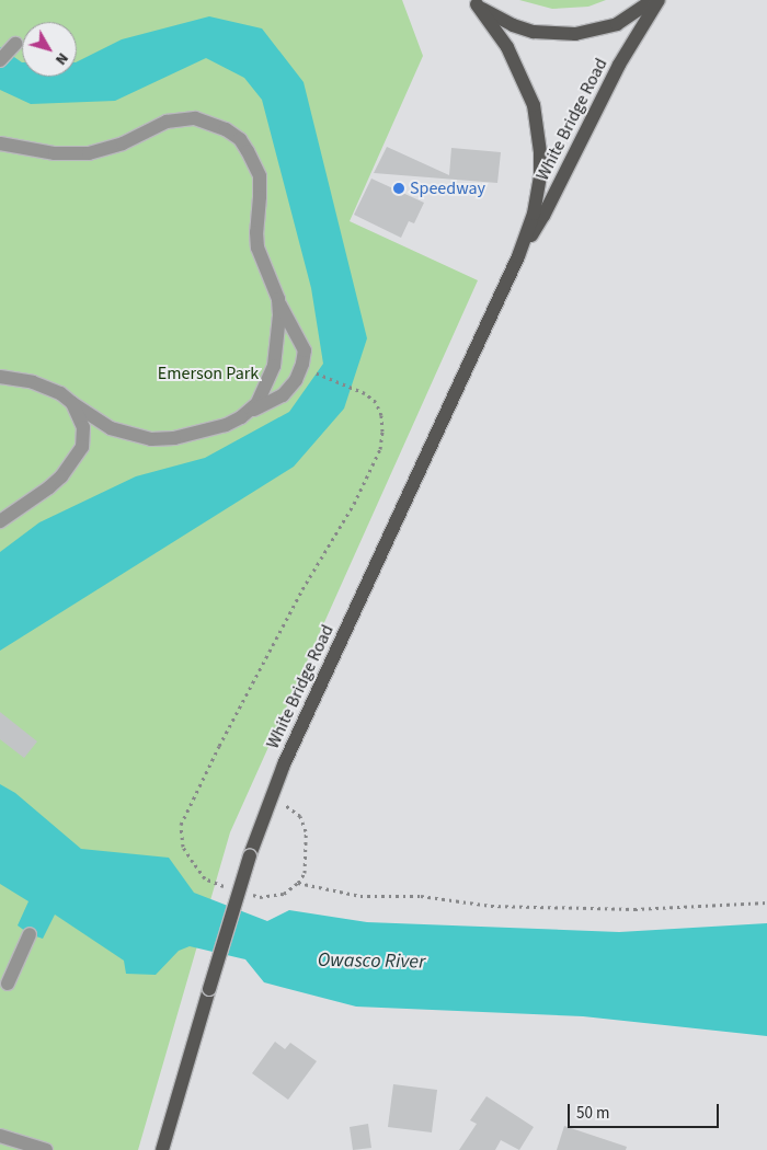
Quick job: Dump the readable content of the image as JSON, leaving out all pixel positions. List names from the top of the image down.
{
  "streets": {
    "main road": ["White Bridge Road"]
  },
  "water": ["Owasco River"],
  "parks": ["Emerson Park"],
  "places": ["Speedway"],
  "scale_bar": "50 m",
  "north": "bottom right"
}
